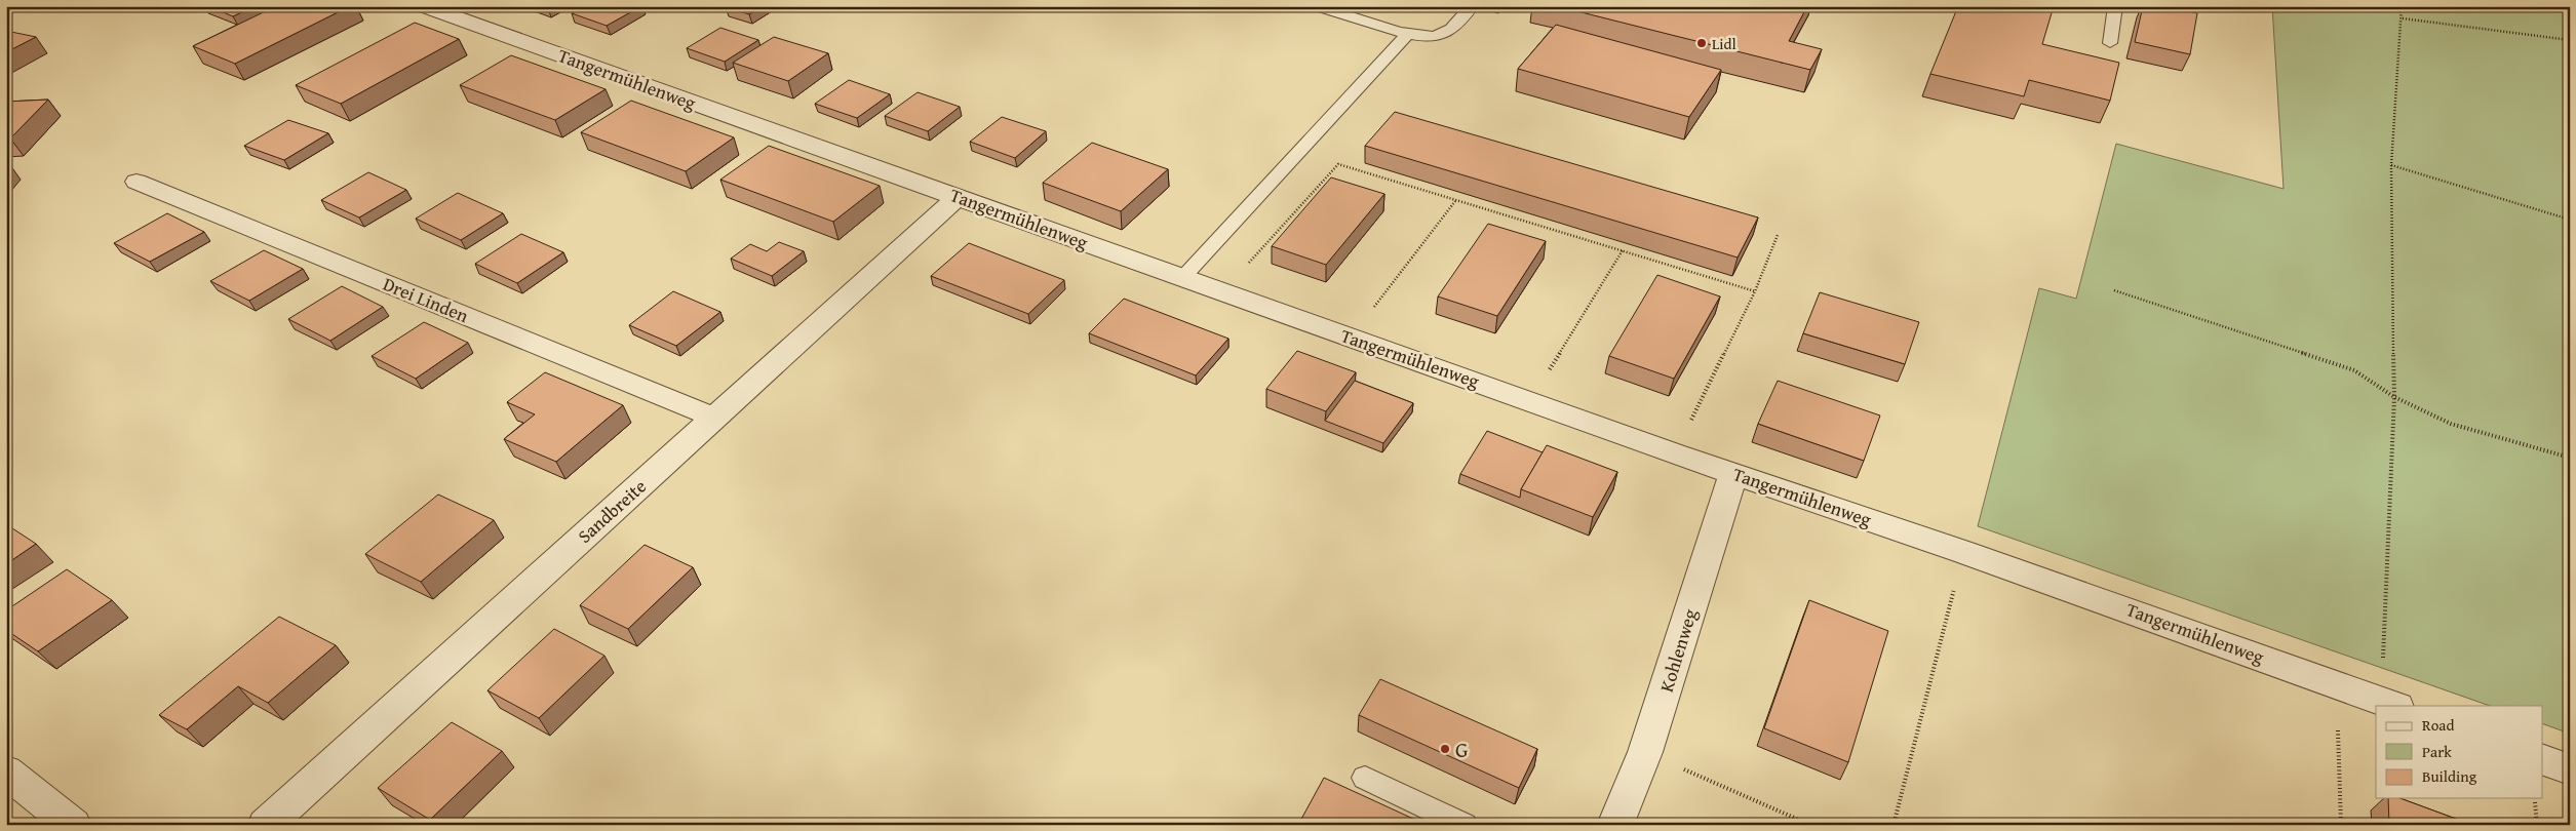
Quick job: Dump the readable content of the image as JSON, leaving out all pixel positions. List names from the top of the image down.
{
  "streets": {
    "street": [
      "Tangermühlenweg",
      "Drei Linden",
      "Sandbreite",
      "Kohlenweg"
    ]
  },
  "crossings": [
    ["Tangermühlenweg", "Sandbreite"],
    ["Tangermühlenweg", "Kohlenweg"],
    ["Drei Linden", "Sandbreite"]
  ],
  "places": ["Lidl", "G"],
  "legend": ["Road", "Park", "Building"]
}
